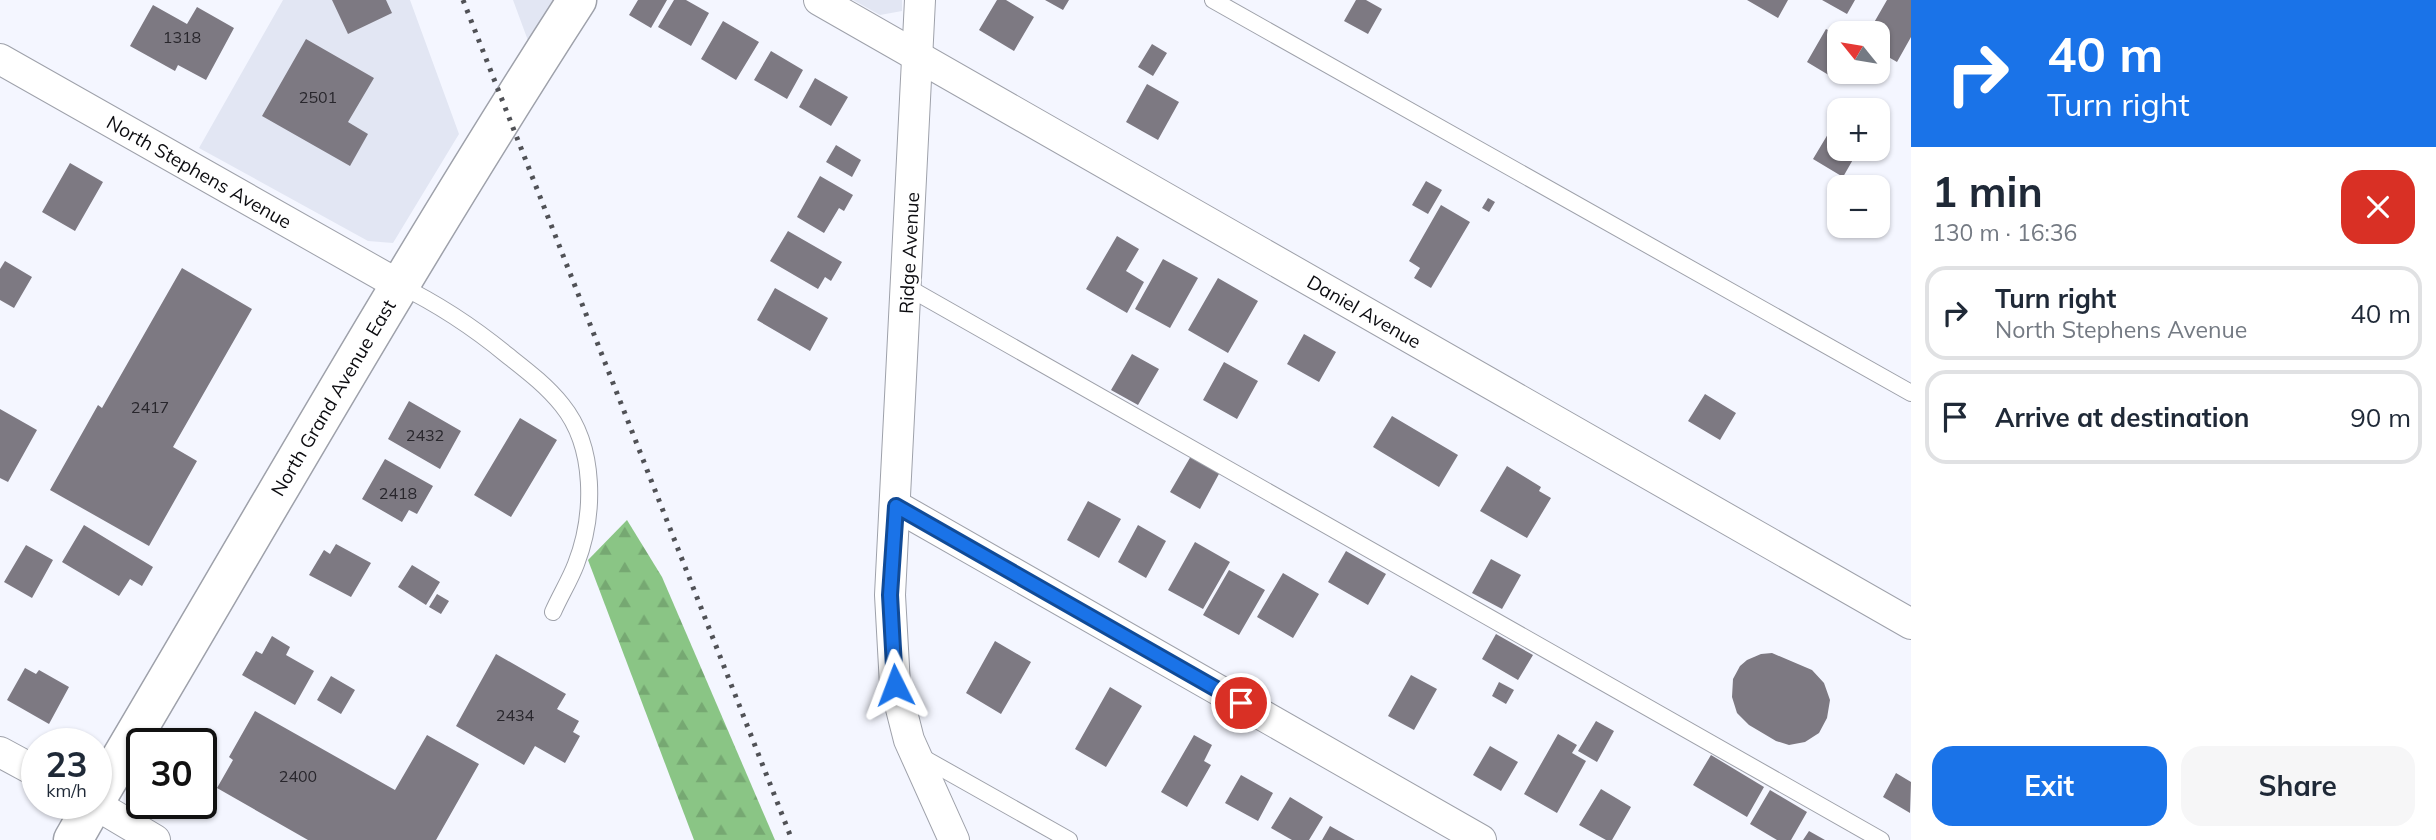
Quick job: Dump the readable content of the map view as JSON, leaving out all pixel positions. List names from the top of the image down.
{
  "streets": {
    "street": [
      "North Stephens Avenue",
      "Ridge Avenue",
      "Daniel Avenue",
      "North Grand Avenue East"
    ]
  },
  "crossings": [
    ["North Stephens Avenue", "North Grand Avenue East"],
    ["Ridge Avenue", "Daniel Avenue"]
  ],
  "house_numbers": [
    "1318",
    "2501",
    "2417",
    "2432",
    "2418",
    "2434",
    "2400"
  ],
  "north": "top left",
  "page": {
    "turn": ["40 m", "Turn right"],
    "map_buttons": ["+", "−"],
    "heading": ["1 min", "130 m · 16:36"],
    "list": [
      {
        "name": "Turn right",
        "note": "North Stephens Avenue",
        "value": "40 m"
      },
      {
        "name": "Arrive at destination",
        "value": "90 m"
      }
    ],
    "speed": "23 km/h",
    "limit": "30",
    "buttons": ["Exit", "Share"]
  }
}
